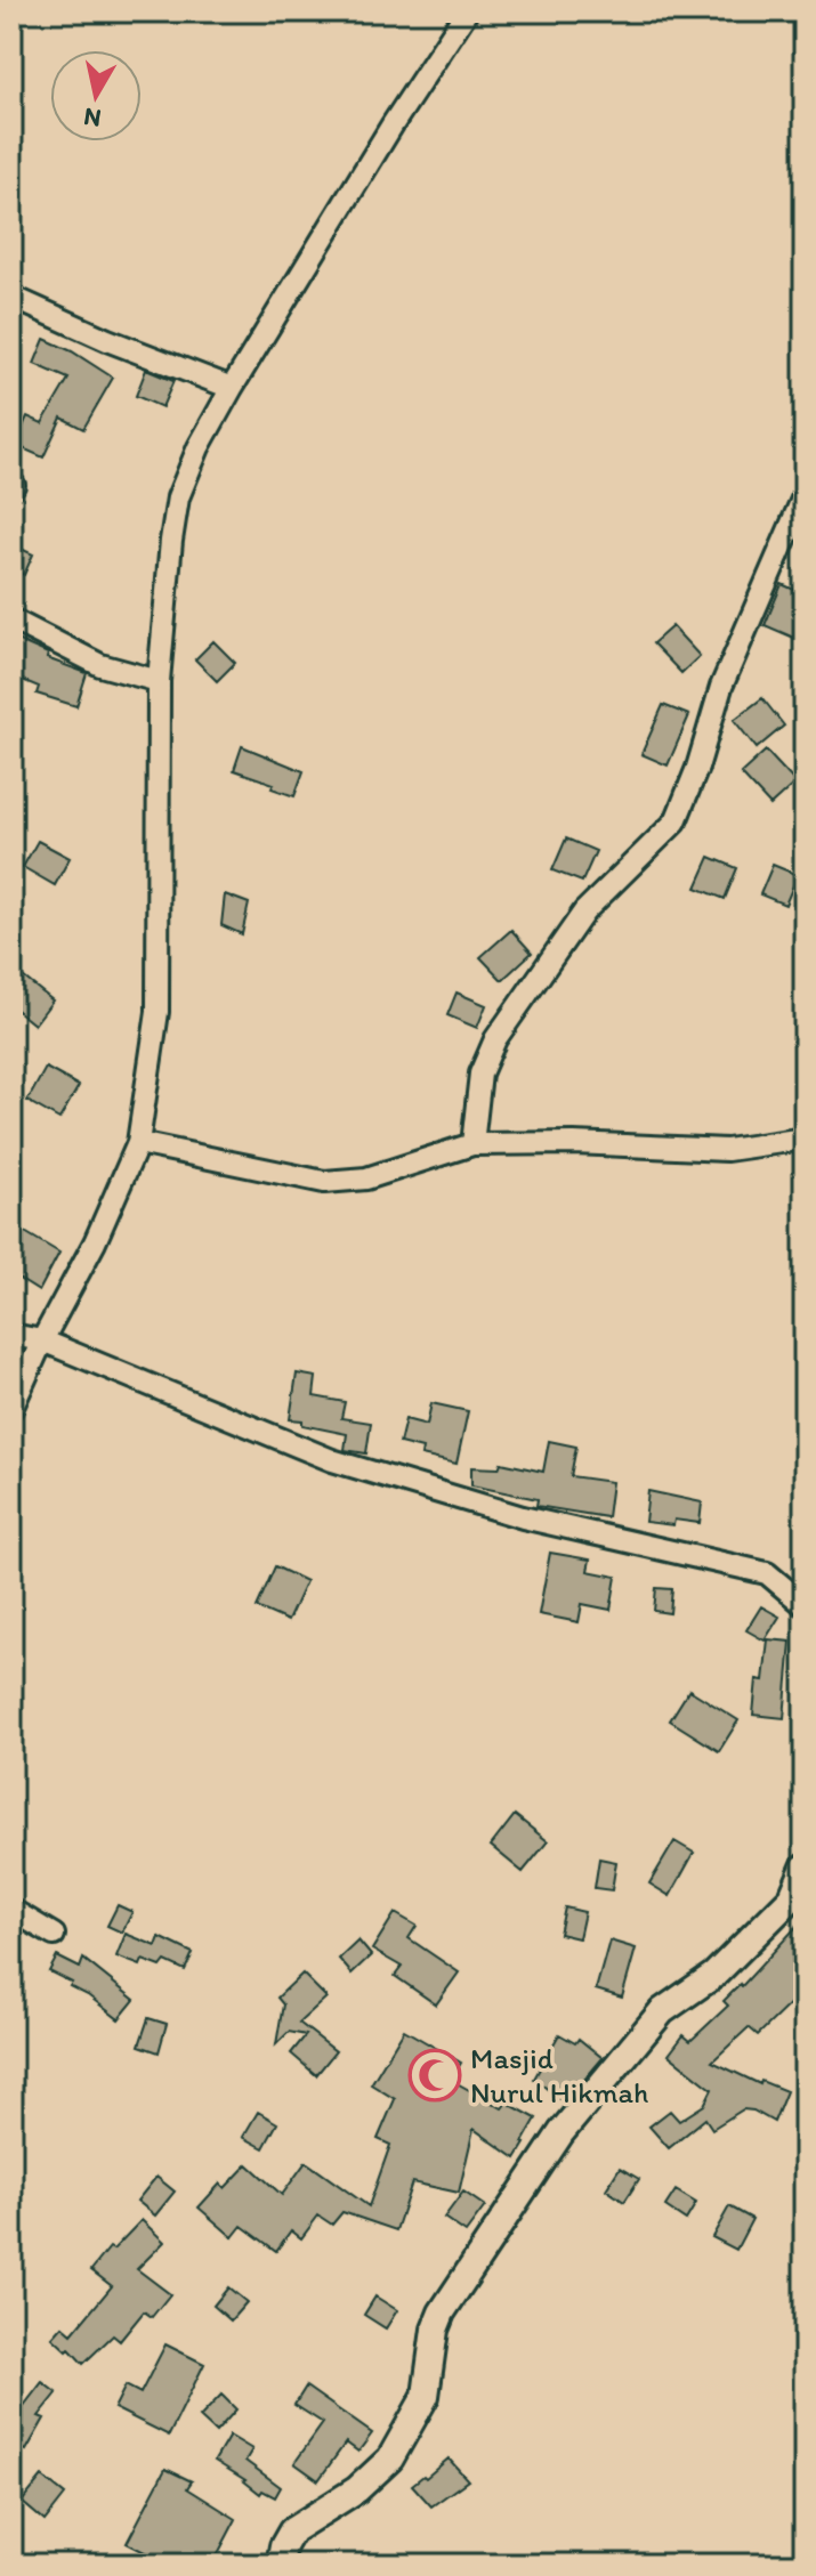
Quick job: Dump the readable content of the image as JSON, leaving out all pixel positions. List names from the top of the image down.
{
  "places": {
    "mosque": ["Masjid Nurul Hikmah"]
  },
  "north": "bottom"
}
